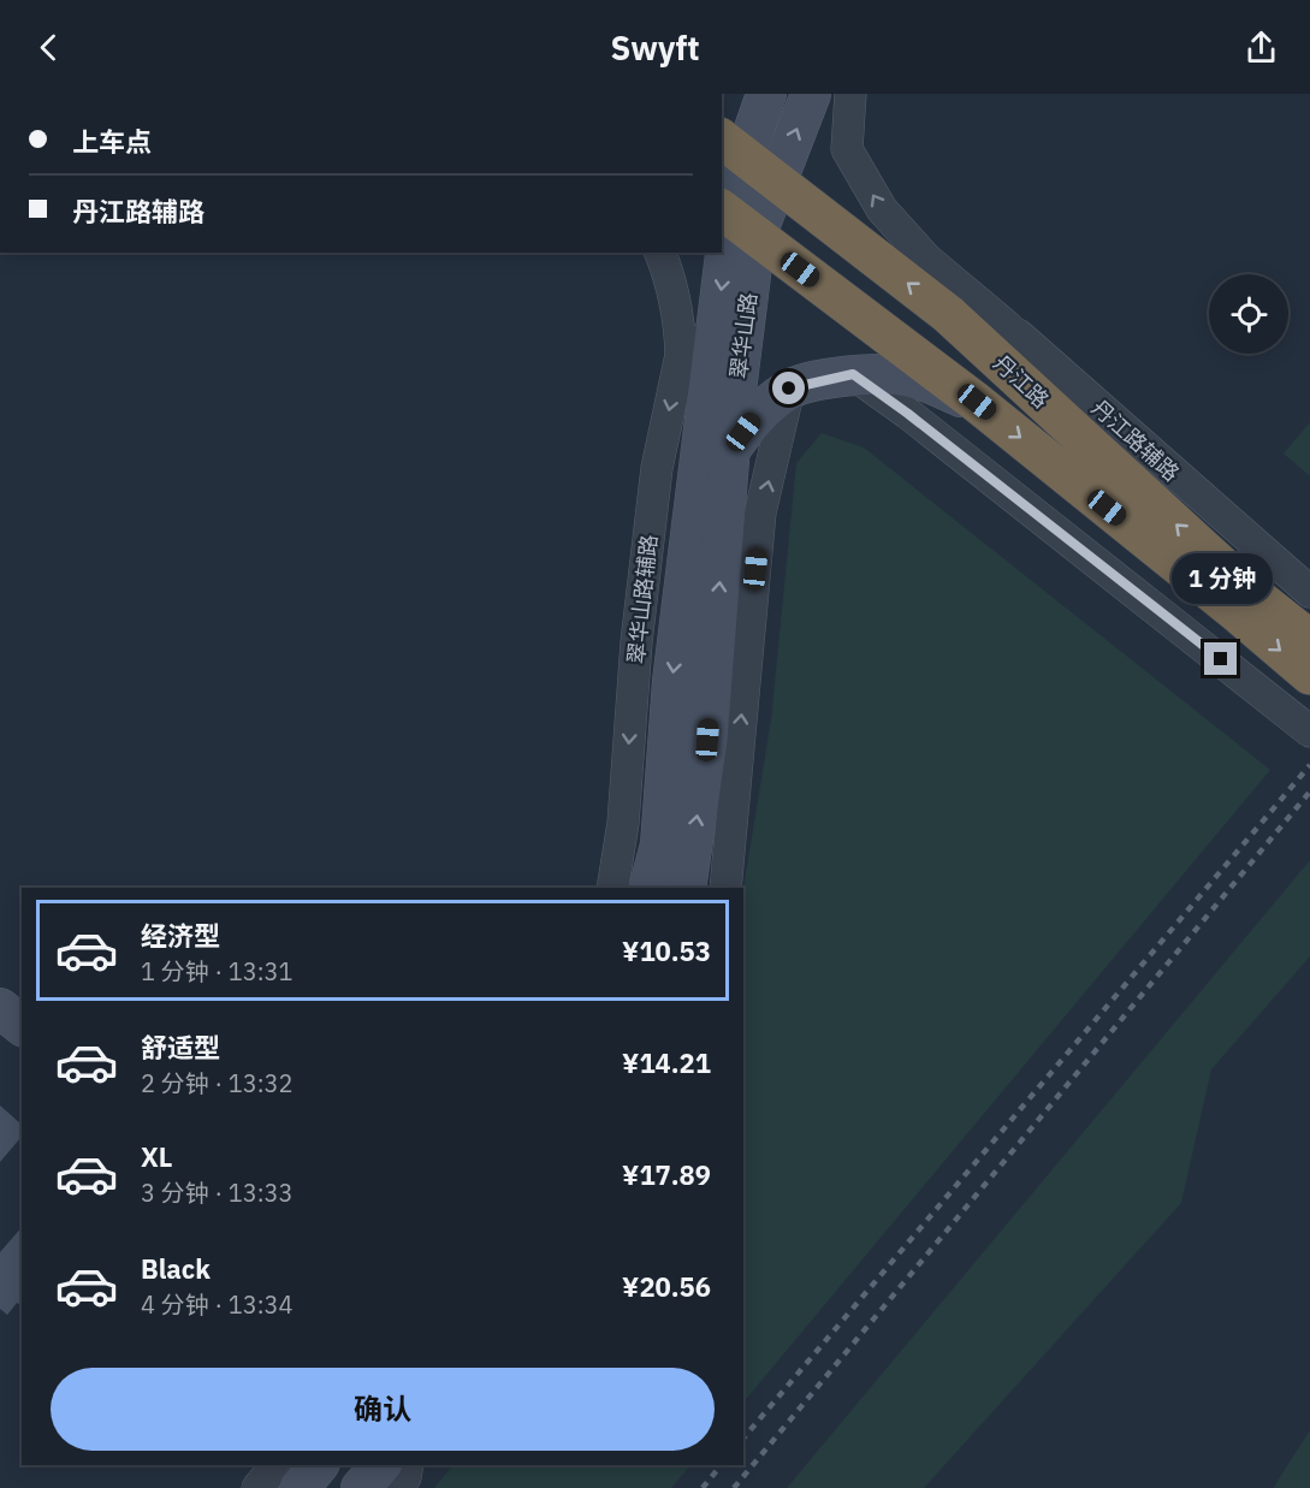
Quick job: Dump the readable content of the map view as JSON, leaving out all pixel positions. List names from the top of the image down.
{
  "streets": {
    "highway": ["丹江路"],
    "main road": ["翠华山路"],
    "street": ["丹江路辅路", "翠华山路辅路"]
  },
  "crossings": [
    ["翠华山路", "丹江路"],
    ["丹江路", "丹江路辅路"]
  ],
  "page": {
    "header": "Swyft",
    "banner": ["上车点", "丹江路辅路"],
    "bubble": "1 分钟",
    "list": [
      {
        "name": "经济型",
        "note": "1 分钟 · 13:31",
        "value": "¥10.53"
      },
      {
        "name": "舒适型",
        "note": "2 分钟 · 13:32",
        "value": "¥14.21"
      },
      {
        "name": "XL",
        "note": "3 分钟 · 13:33",
        "value": "¥17.89"
      },
      {
        "name": "Black",
        "note": "4 分钟 · 13:34",
        "value": "¥20.56"
      }
    ],
    "buttons": "确认"
  }
}
